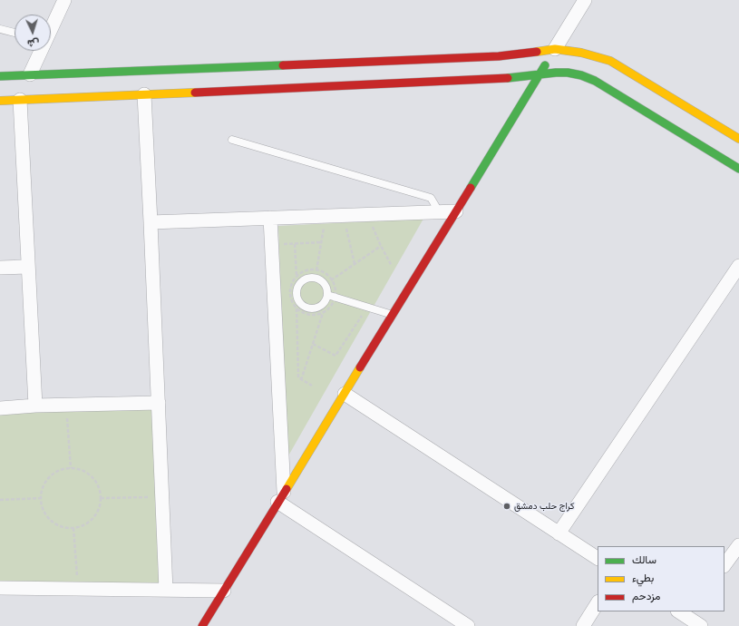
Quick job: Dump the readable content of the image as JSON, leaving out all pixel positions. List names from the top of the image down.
{
  "places": ["كراج حلب دمشق"],
  "legend": ["سالك", "بطيء", "مزدحم"],
  "north": "bottom"
}
